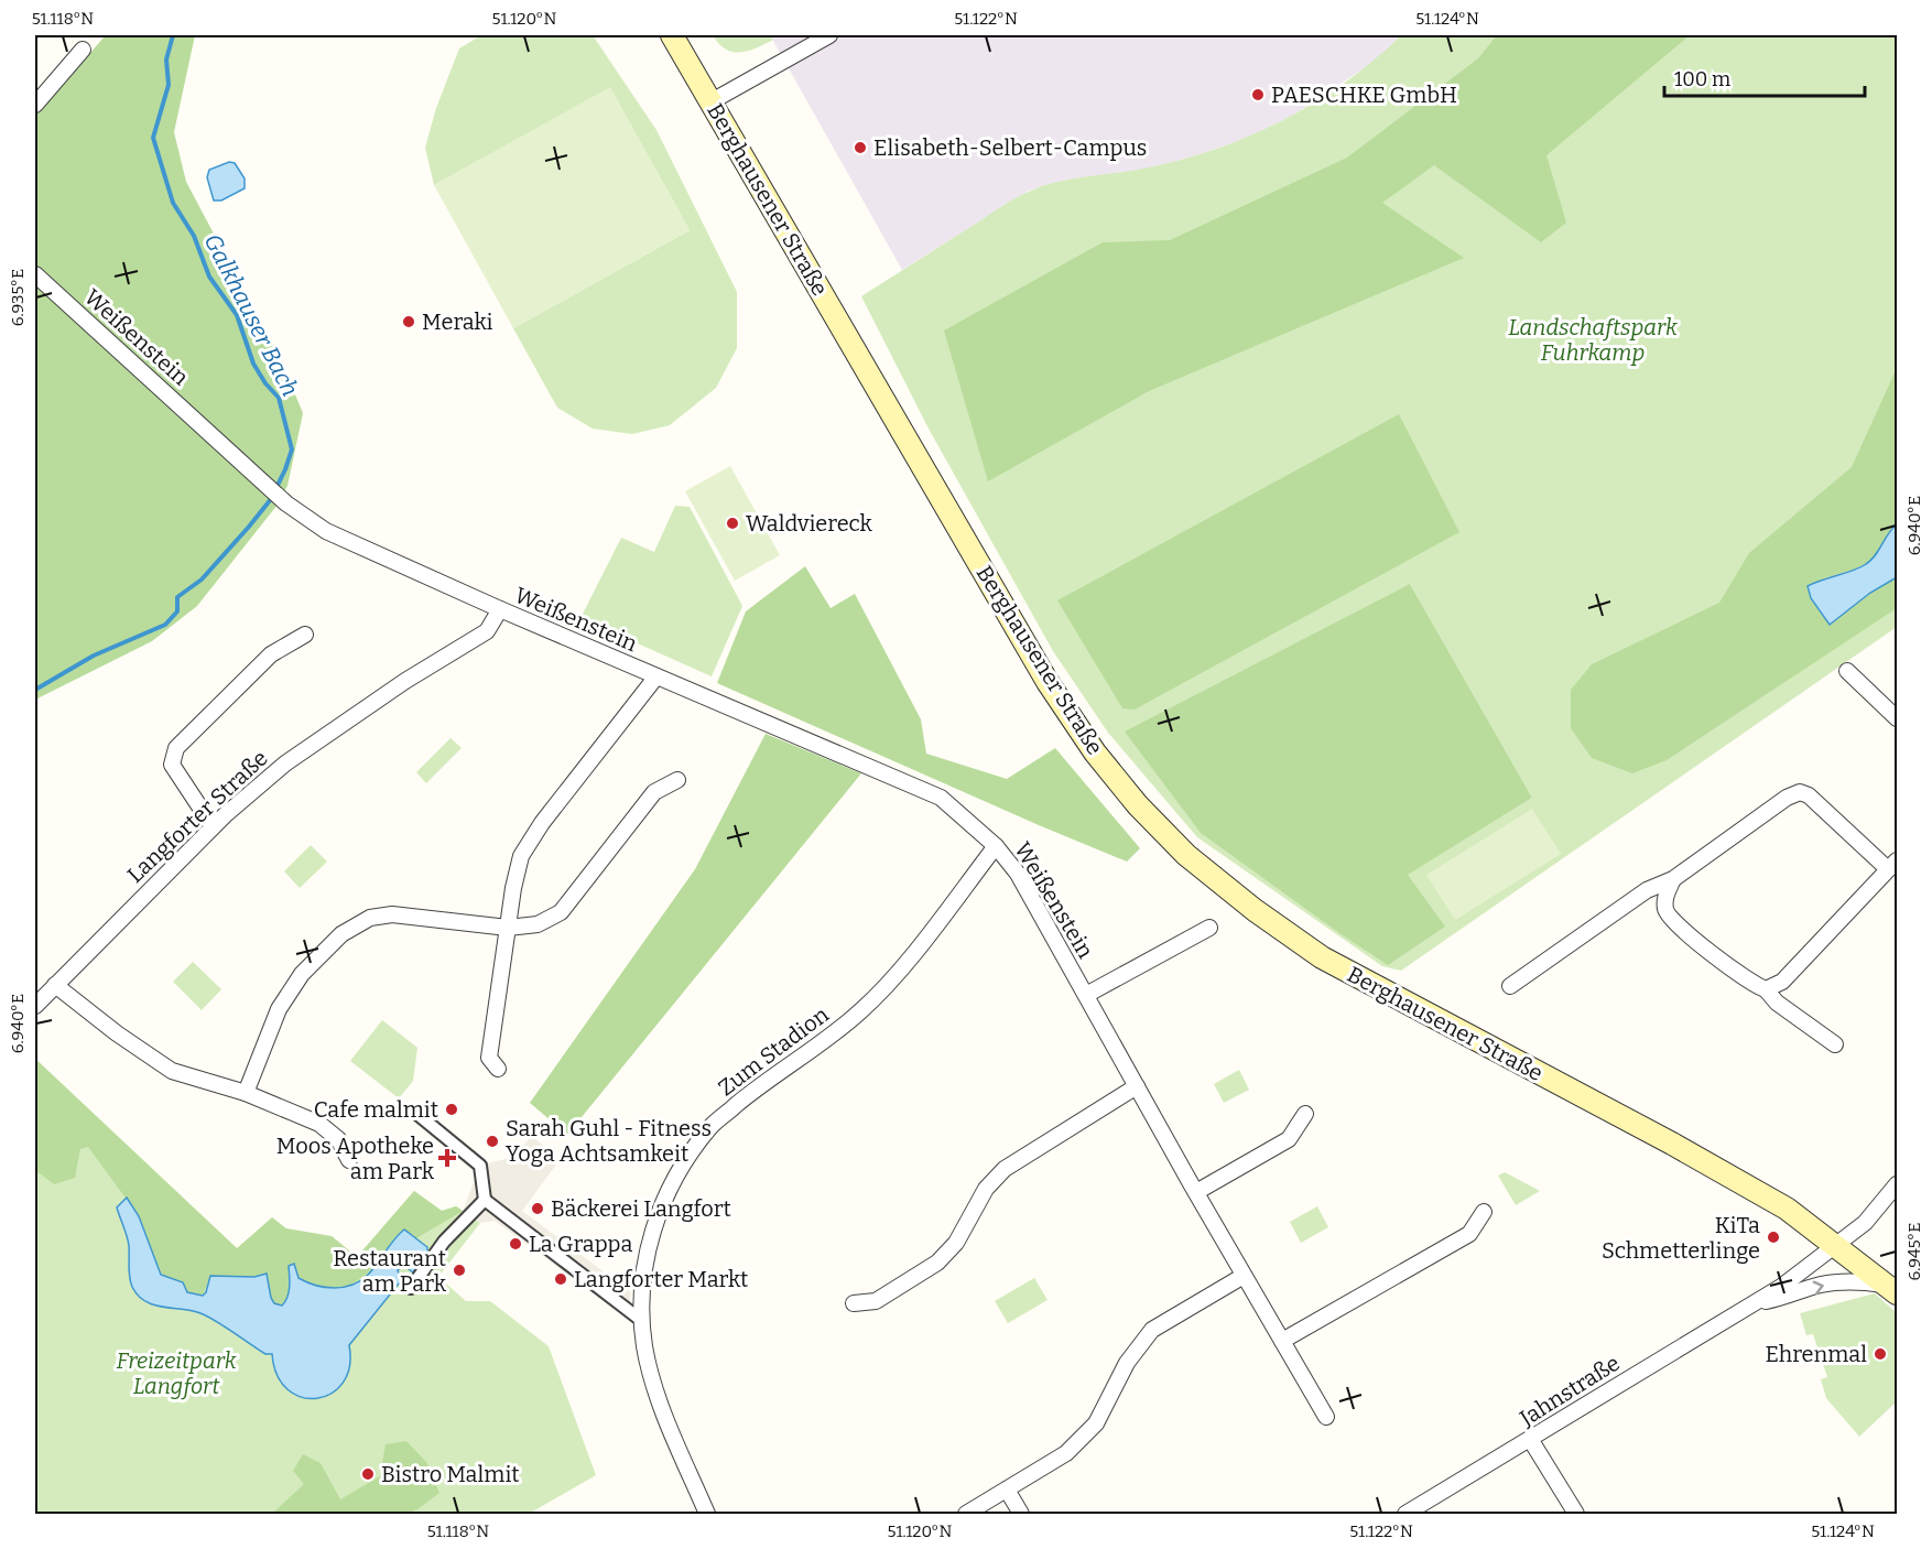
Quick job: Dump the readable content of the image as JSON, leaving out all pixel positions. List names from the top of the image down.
{
  "streets": {
    "main road": ["Berghausener Straße"],
    "street": [
      "Weißenstein",
      "Langforter Straße",
      "Zum Stadion",
      "Jahnstraße"
    ]
  },
  "crossings": [
    ["Berghausener Straße", "Jahnstraße"],
    ["Weißenstein", "Langforter Straße"],
    ["Weißenstein", "Zum Stadion"]
  ],
  "water": ["Galkhauser Bach"],
  "parks": ["Landschaftspark Fuhrkamp", "Freizeitpark Langfort"],
  "places": {
    "other": [
      "PAESCHKE GmbH",
      "Elisabeth-Selbert-Campus",
      "Meraki",
      "Waldviereck",
      "Cafe malmit",
      "Sarah Guhl - Fitness Yoga Achtsamkeit",
      "Bäckerei Langfort",
      "KiTa Schmetterlinge",
      "La Grappa",
      "Restaurant am Park",
      "Langforter Markt",
      "Ehrenmal",
      "Bistro Malmit"
    ],
    "health": ["Moos Apotheke am Park"]
  },
  "scale_bar": "100 m",
  "coordinates": [
    "51.118°N",
    "51.120°N",
    "51.122°N",
    "51.124°N",
    "6.935°E",
    "6.940°E",
    "6.945°E"
  ]
}
